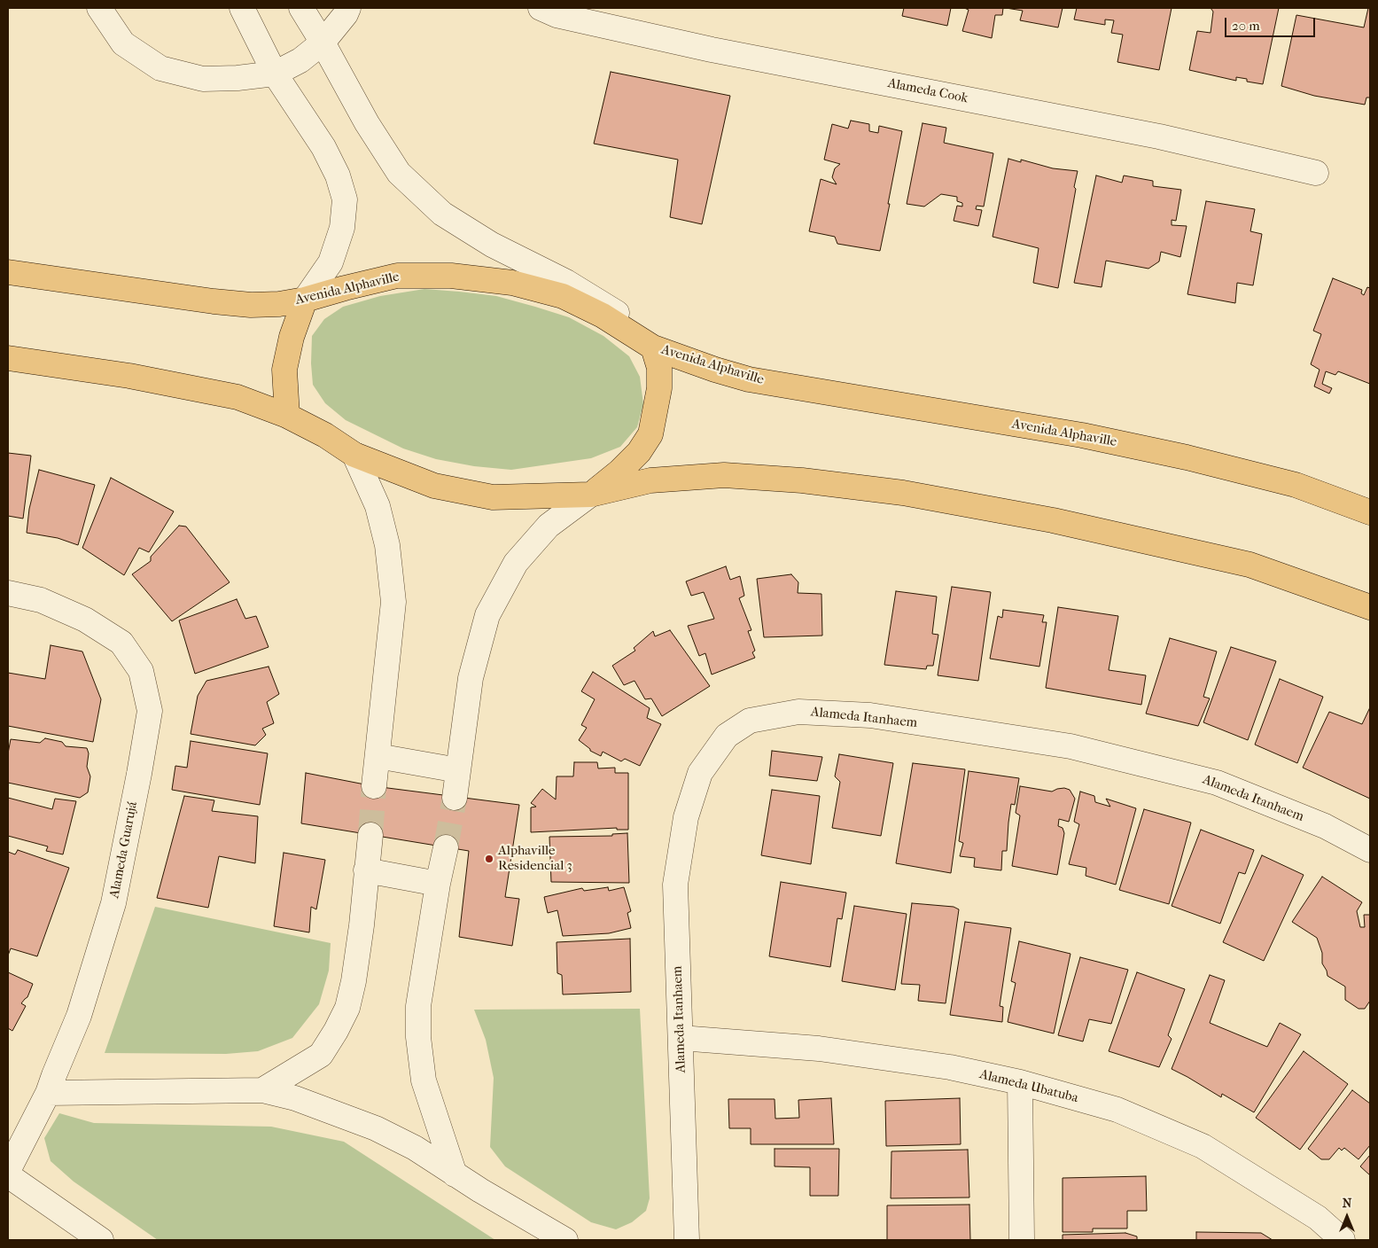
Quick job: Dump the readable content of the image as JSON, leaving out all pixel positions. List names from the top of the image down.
{
  "streets": {
    "main road": ["Avenida Alphaville"],
    "street": [
      "Alameda Cook",
      "Alameda Itanhaem",
      "Alameda Guarujá",
      "Alameda Ubatuba"
    ]
  },
  "crossings": [
    ["Alameda Itanhaem", "Alameda Ubatuba"]
  ],
  "places": ["Alphaville Residencial 3"],
  "scale_bar": "20 m",
  "north": "top"
}
